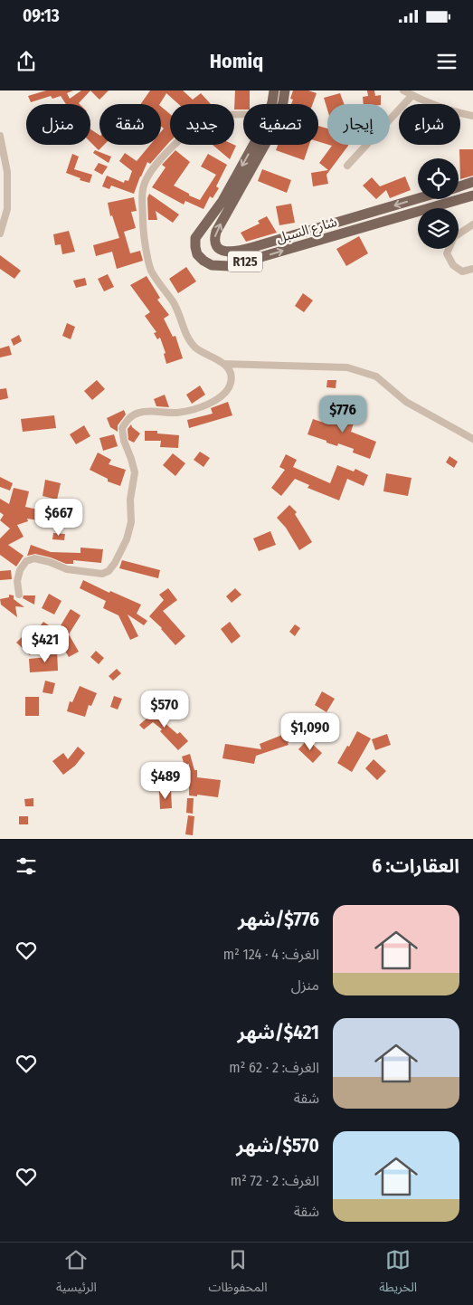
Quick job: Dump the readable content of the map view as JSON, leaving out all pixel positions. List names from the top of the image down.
{
  "streets": {
    "main road": ["شارع السبل", "R125"]
  },
  "page": {
    "status": "09:13",
    "header": "Homiq",
    "chip": [
      "شراء",
      "إيجار",
      "تصفية",
      "جديد",
      "شقة",
      "منزل"
    ],
    "price": [
      "$776",
      "$667",
      "$421",
      "$570",
      "$1,090",
      "$489"
    ],
    "heading": "العقارات: 6",
    "list": [
      {
        "name": "$776/شهر",
        "note": "الغرف: 4 · 124 m² · منزل"
      },
      {
        "name": "$421/شهر",
        "note": "الغرف: 2 · 62 m² · شقة"
      },
      {
        "name": "$570/شهر",
        "note": "الغرف: 2 · 72 m² · شقة"
      }
    ],
    "tabs": ["الخريطة", "المحفوظات", "الرئيسية"]
  }
}
